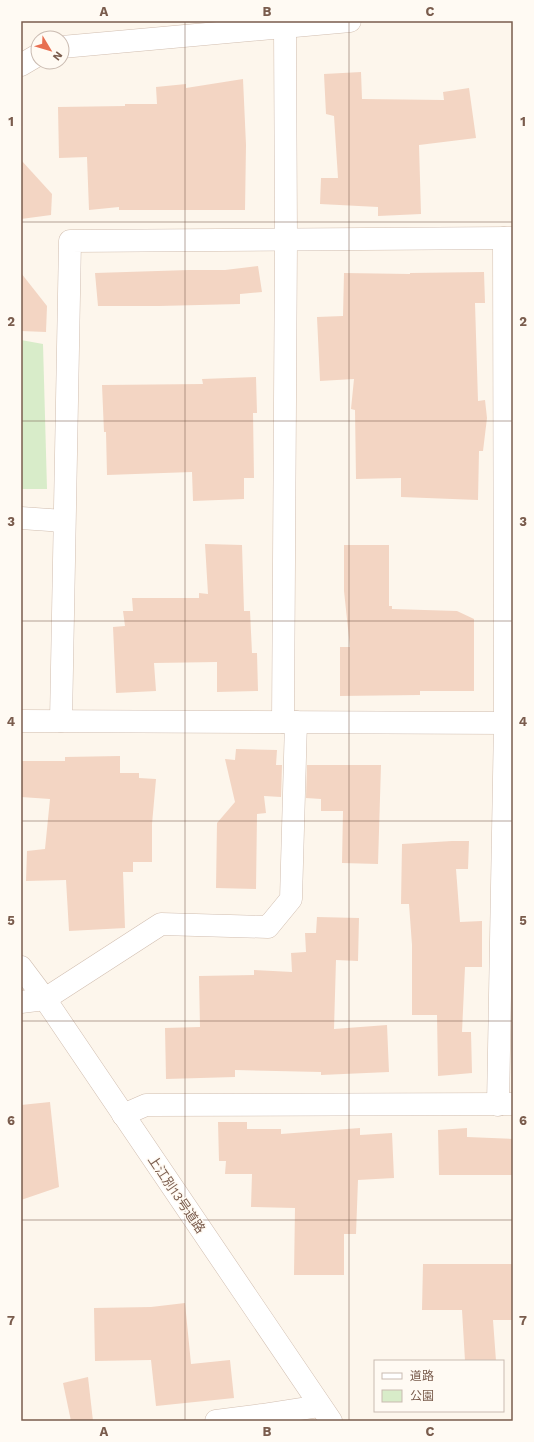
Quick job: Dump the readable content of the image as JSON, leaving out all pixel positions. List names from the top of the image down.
{
  "streets": {
    "street": ["上江別13号道路"]
  },
  "legend": ["道路", "公園"],
  "north": "bottom right",
  "grid": {
    "columns": ["A", "B", "C"],
    "rows": [
      "1",
      "2",
      "3",
      "4",
      "5",
      "6",
      "7"
    ]
  }
}
